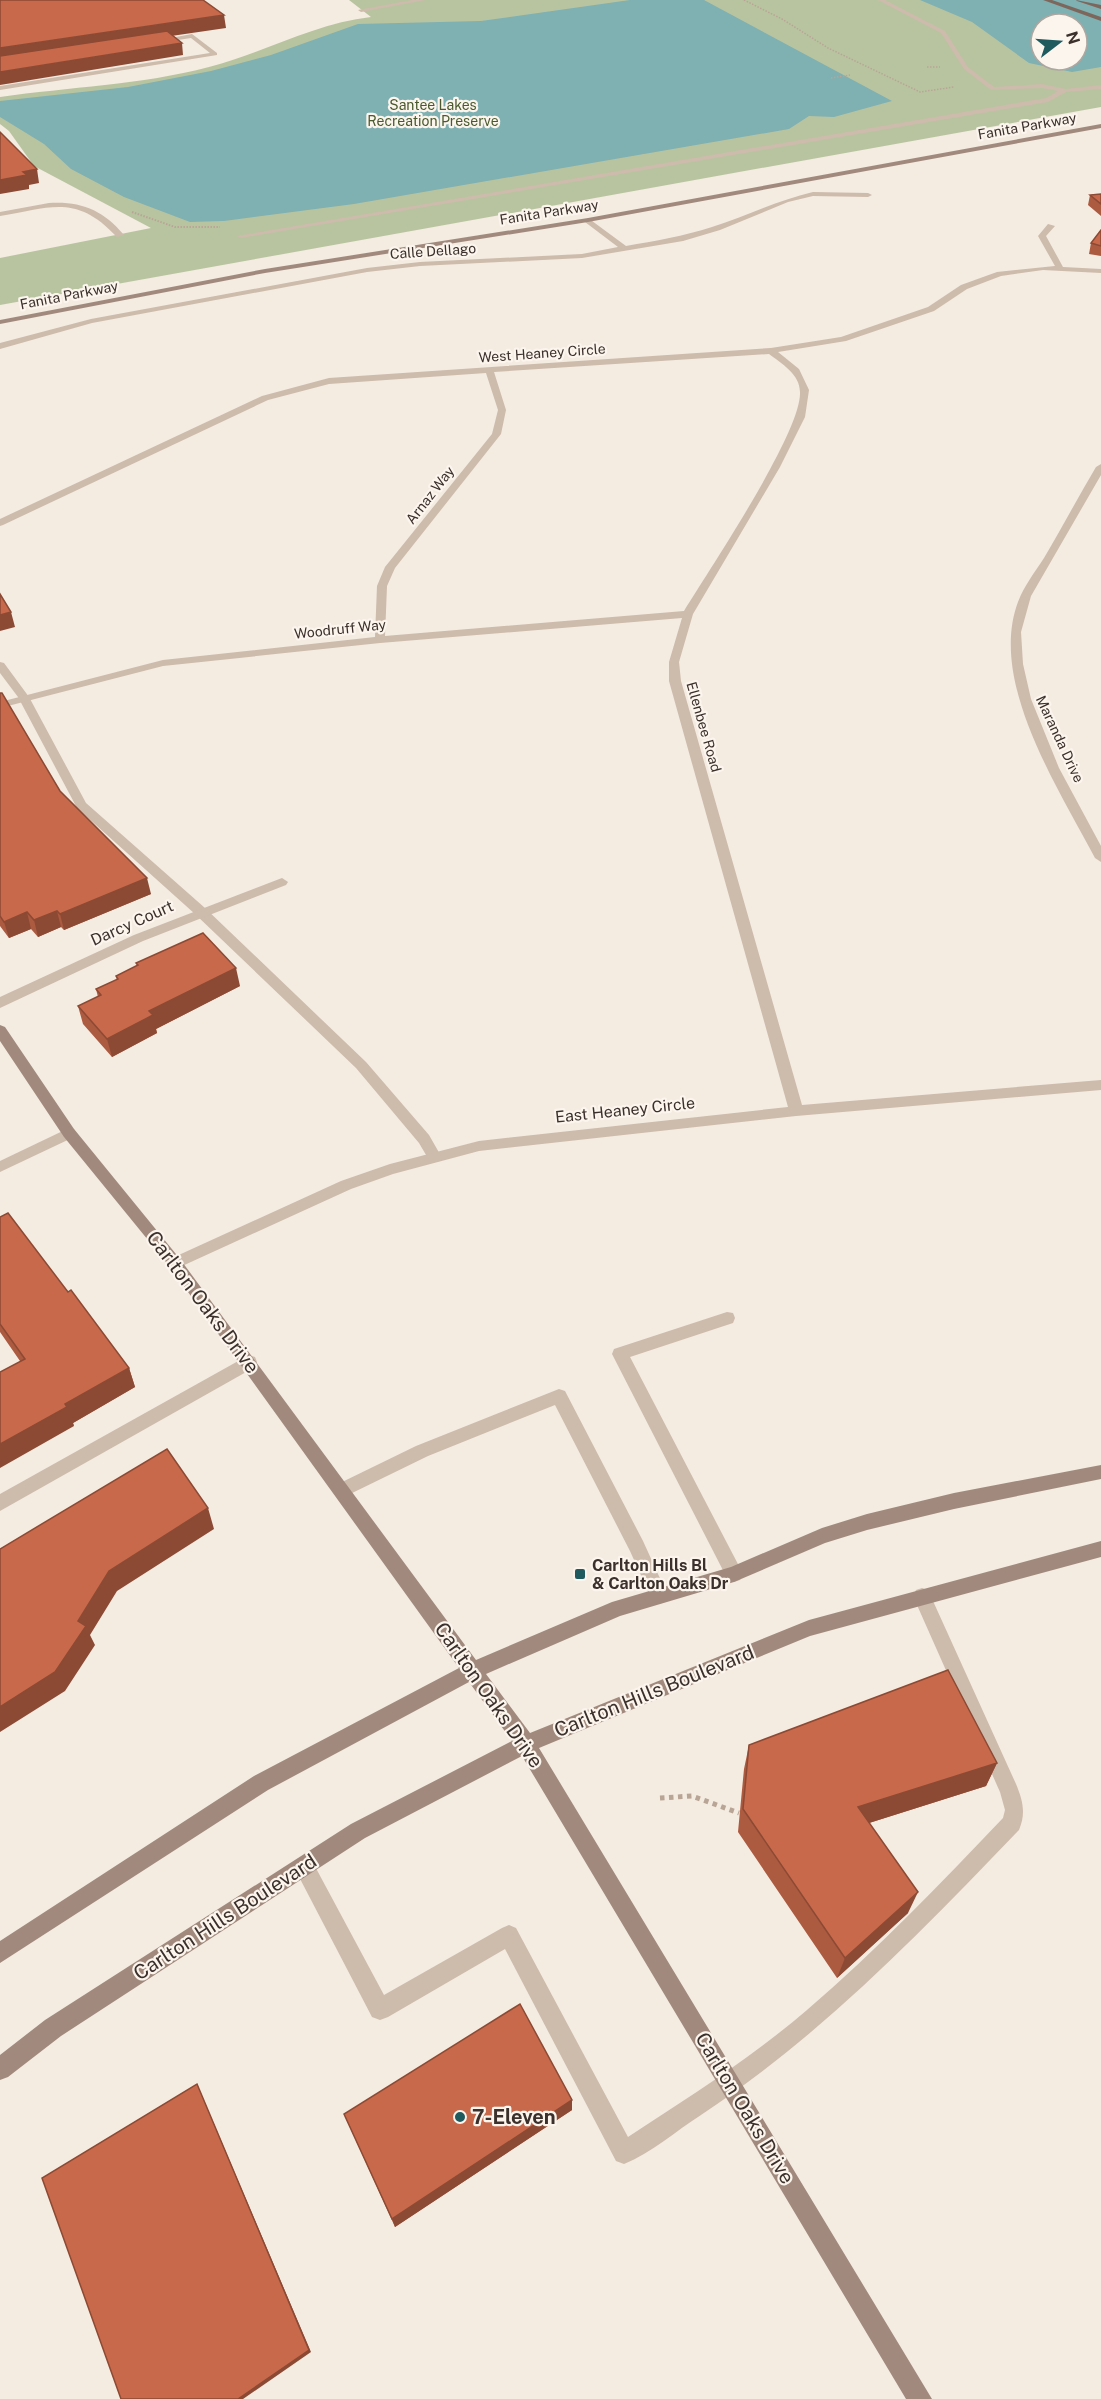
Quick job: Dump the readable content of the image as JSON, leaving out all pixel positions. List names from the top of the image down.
{
  "streets": {
    "main road": ["Fanita Parkway", "Carlton Oaks Drive", "Carlton Hills Boulevard"],
    "street": [
      "Calle Dellago",
      "West Heaney Circle",
      "Arnaz Way",
      "Woodruff Way",
      "Ellenbee Road",
      "Maranda Drive",
      "Darcy Court",
      "East Heaney Circle"
    ]
  },
  "crossings": [
    ["West Heaney Circle", "Arnaz Way"],
    ["West Heaney Circle", "Ellenbee Road"],
    ["Arnaz Way", "Woodruff Way"],
    ["Woodruff Way", "Ellenbee Road"],
    ["Ellenbee Road", "East Heaney Circle"],
    ["East Heaney Circle", "Carlton Oaks Drive"],
    ["Carlton Oaks Drive", "Carlton Hills Boulevard"]
  ],
  "parks": ["Santee Lakes Recreation Preserve"],
  "places": {
    "transit": ["Carlton Hills Bl & Carlton Oaks Dr"],
    "other": ["7-Eleven"]
  },
  "north": "right"
}
